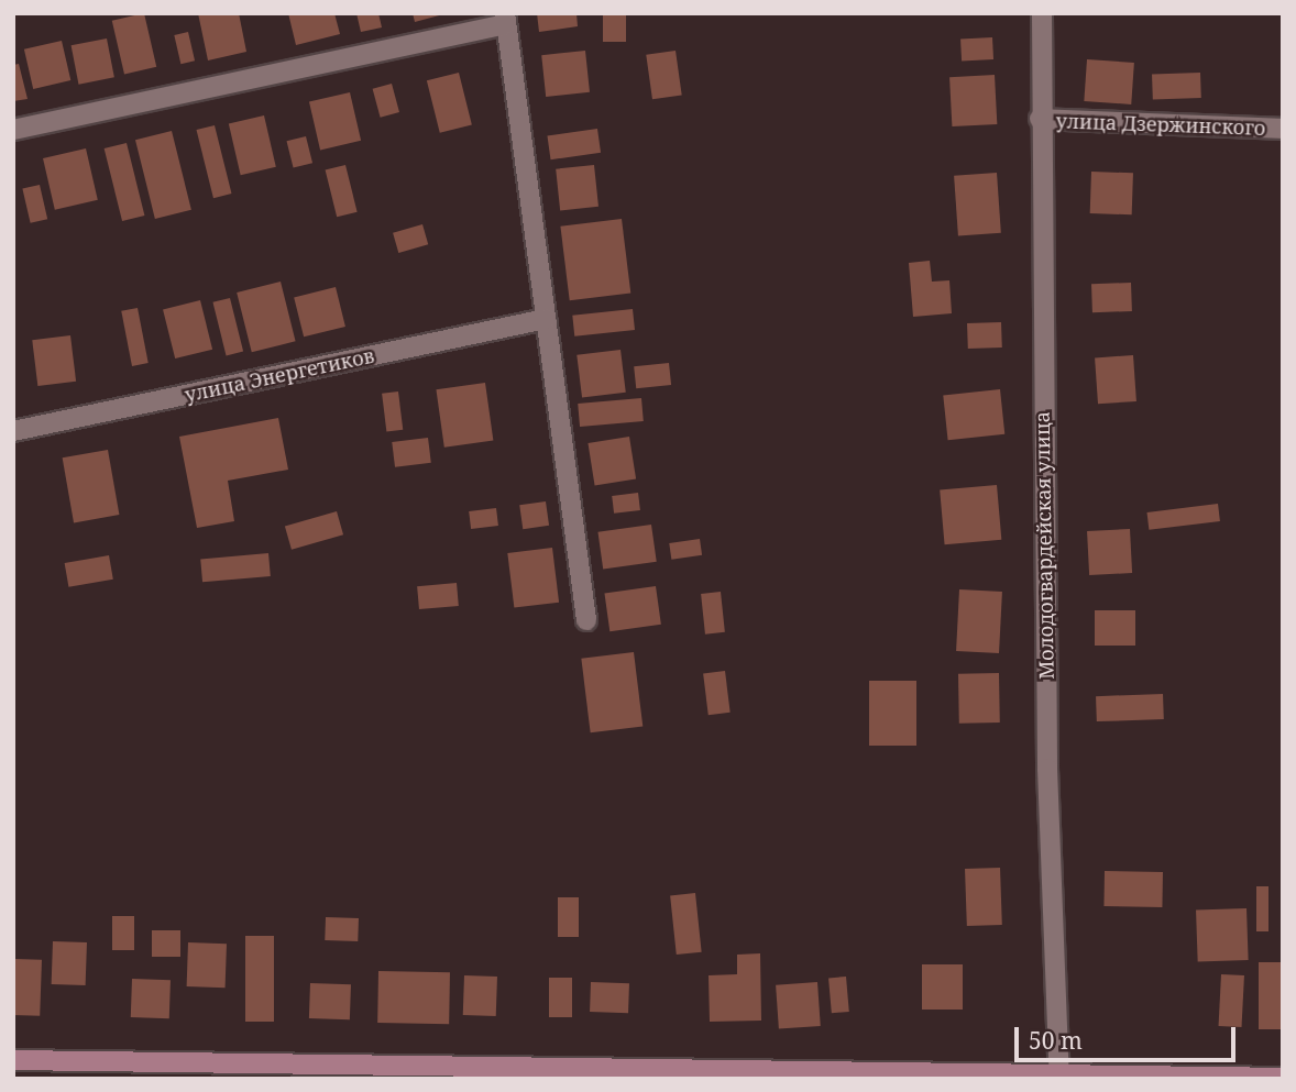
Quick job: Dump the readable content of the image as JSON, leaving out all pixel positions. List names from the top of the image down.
{
  "streets": {
    "street": ["улица Дзержинского", "улица Энергетиков", "Молодогвардейская улица"]
  },
  "crossings": [
    ["улица Дзержинского", "Молодогвардейская улица"]
  ],
  "scale_bar": "50 m"
}
